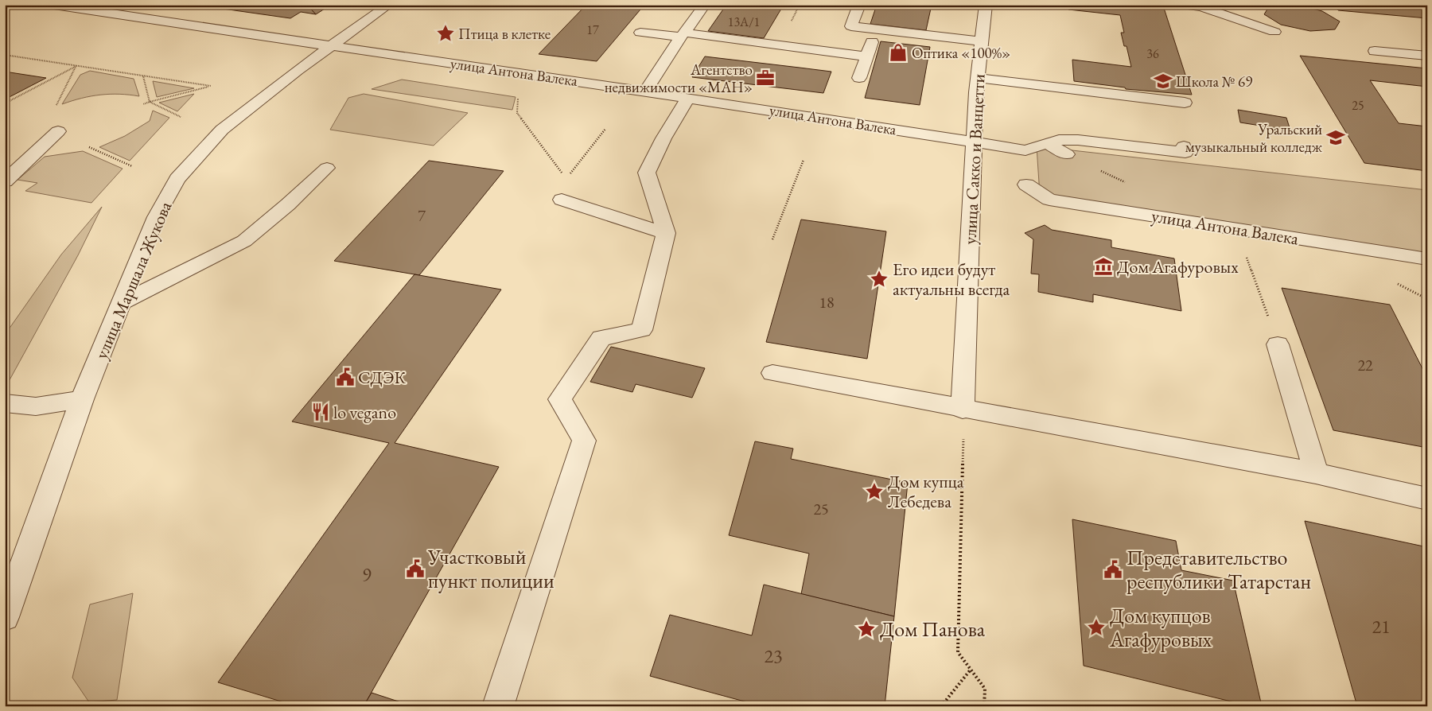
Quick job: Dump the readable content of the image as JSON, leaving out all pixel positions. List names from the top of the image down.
{
  "streets": {
    "street": ["улица Антона Валека", "улица Сакко и Ванцетти", "улица Маршала Жукова"]
  },
  "crossings": [
    ["улица Антона Валека", "улица Сакко и Ванцетти"],
    ["улица Антона Валека", "улица Маршала Жукова"]
  ],
  "places": {
    "place": [
      "Птица в клетке",
      "Его идеи будут актуальны всегда",
      "Дом купца Лебедева",
      "Дом купцов Агафуровых",
      "Дом Панова"
    ],
    "shop": ["Оптика «100%»"],
    "office": ["Агентство недвижимости «МАН»"],
    "school or university": ["Школа № 69", "Уральский музыкальный колледж"],
    "museum": ["Дом Агафуровых"],
    "public building": ["СДЭК", "Участковый пункт полиции", "Представительство республики Татарстан"],
    "restaurant": ["lo vegano"]
  },
  "house_numbers": [
    "13А/1",
    "17",
    "36",
    "25",
    "7",
    "18",
    "22",
    "25",
    "9",
    "21",
    "23"
  ]
}
